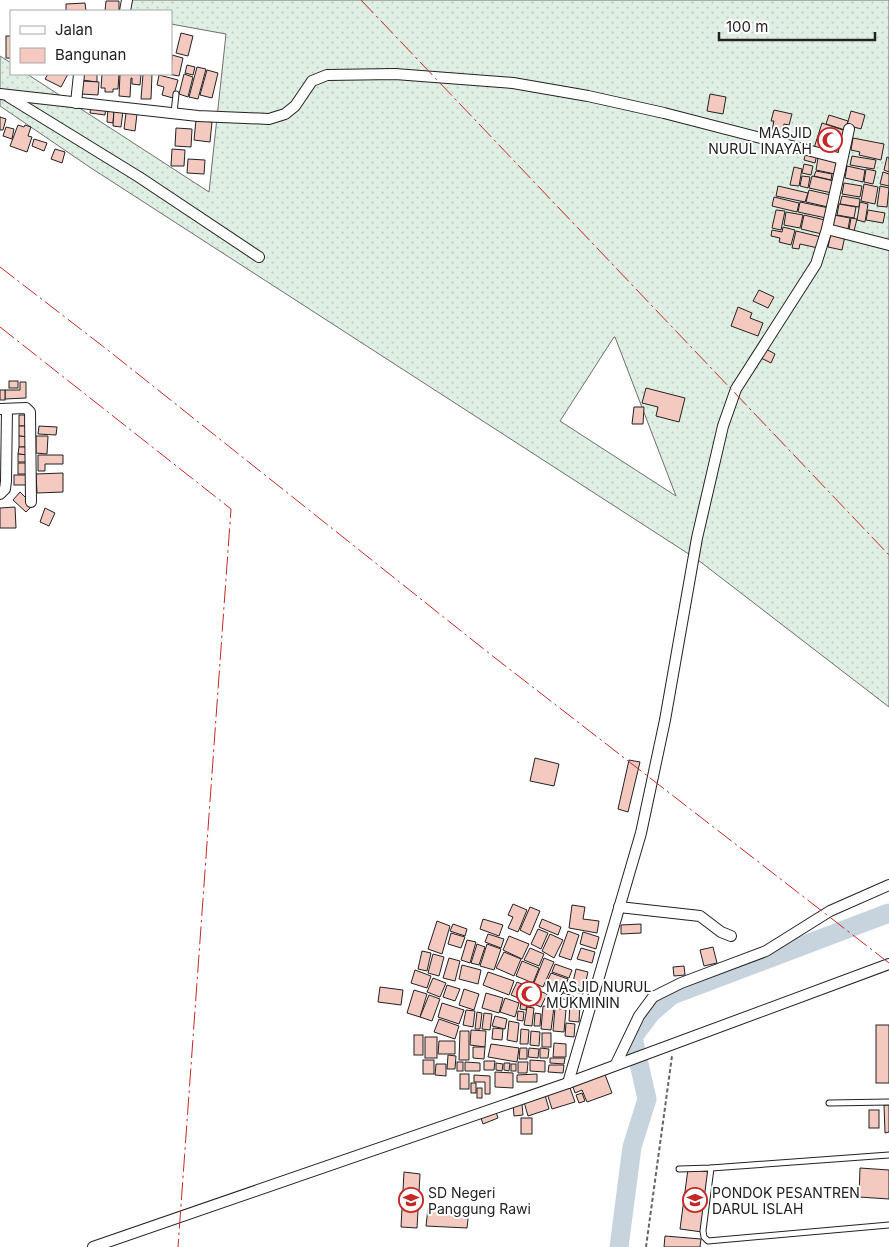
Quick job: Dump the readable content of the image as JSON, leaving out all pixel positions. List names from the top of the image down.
{
  "places": {
    "mosque": ["MASJID NURUL INAYAH", "MASJID NURUL MUKMININ"],
    "school or university": ["SD Negeri Panggung Rawi", "PONDOK PESANTREN DARUL ISLAH"]
  },
  "legend": ["Jalan", "Bangunan"],
  "scale_bar": "100 m"
}
